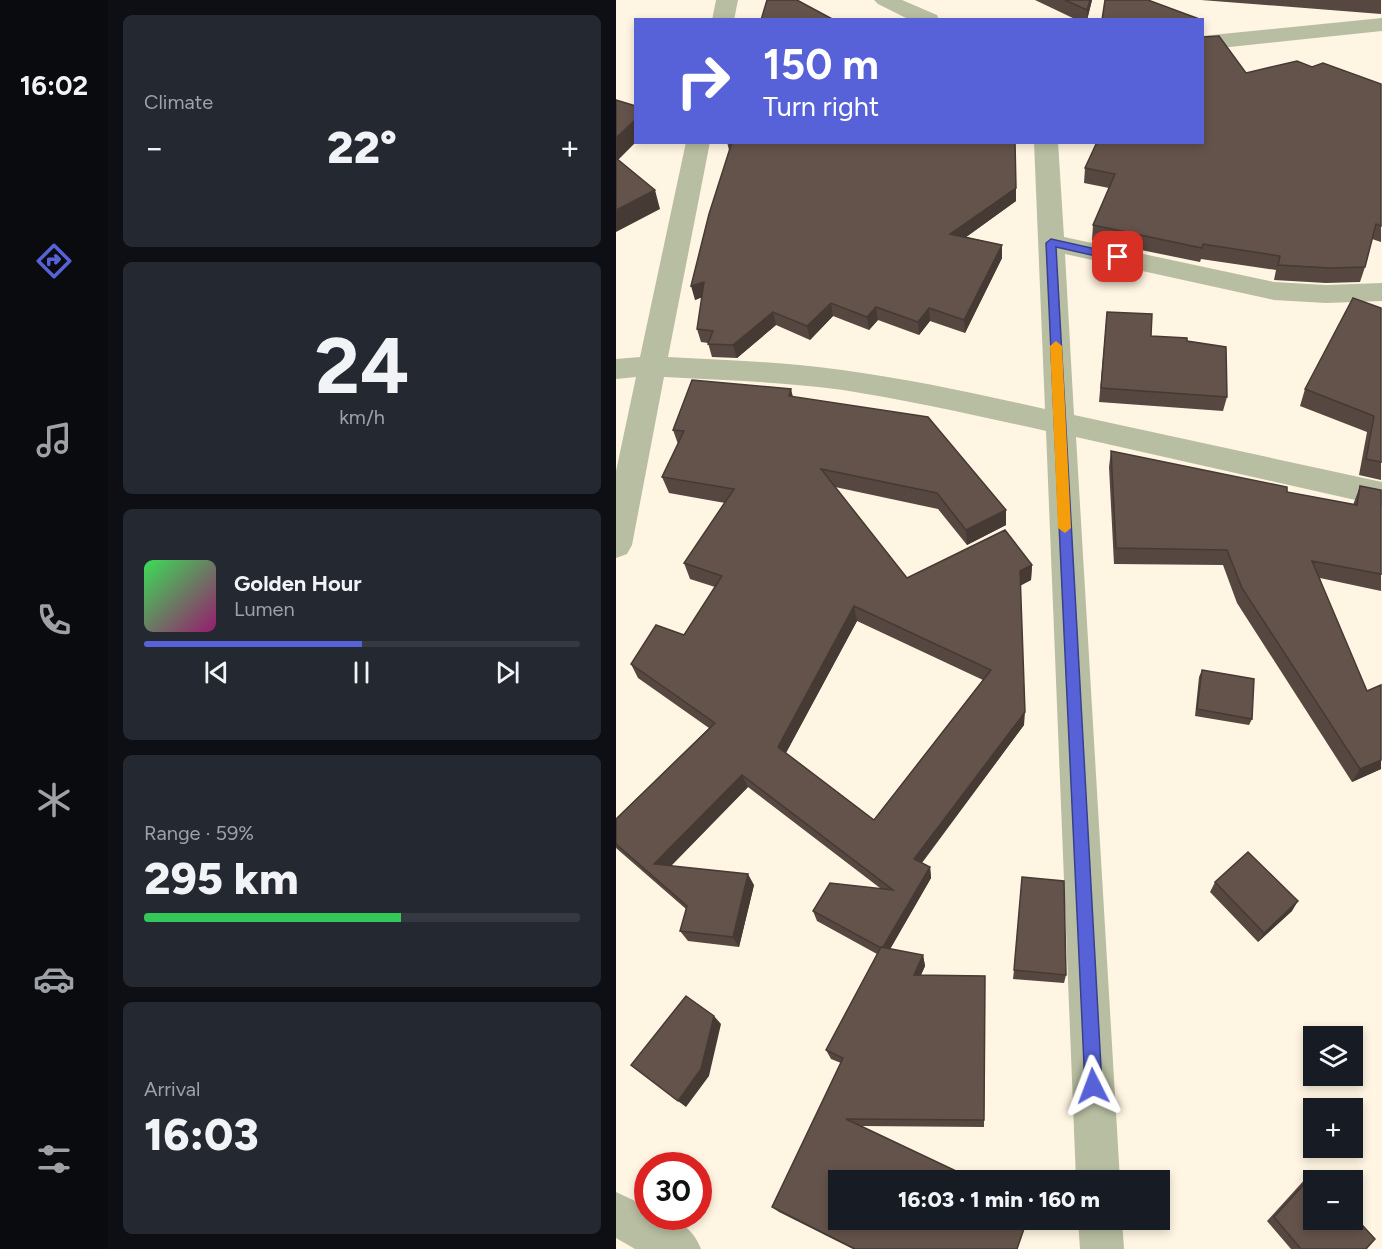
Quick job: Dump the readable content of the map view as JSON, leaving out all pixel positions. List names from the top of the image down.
{
  "page": {
    "tabs": "16:02",
    "tile": [
      "Climate",
      ["24", "km/h"],
      ["Range · 59%", "295 km"],
      ["Arrival", "16:03"]
    ],
    "turn": ["150 m", "Turn right"],
    "heat": ["−", "22°", "+"],
    "song": ["Golden Hour", "Lumen"],
    "map_buttons": ["+", "−"],
    "limit": "30",
    "trip": "16:03 · 1 min · 160 m"
  }
}
